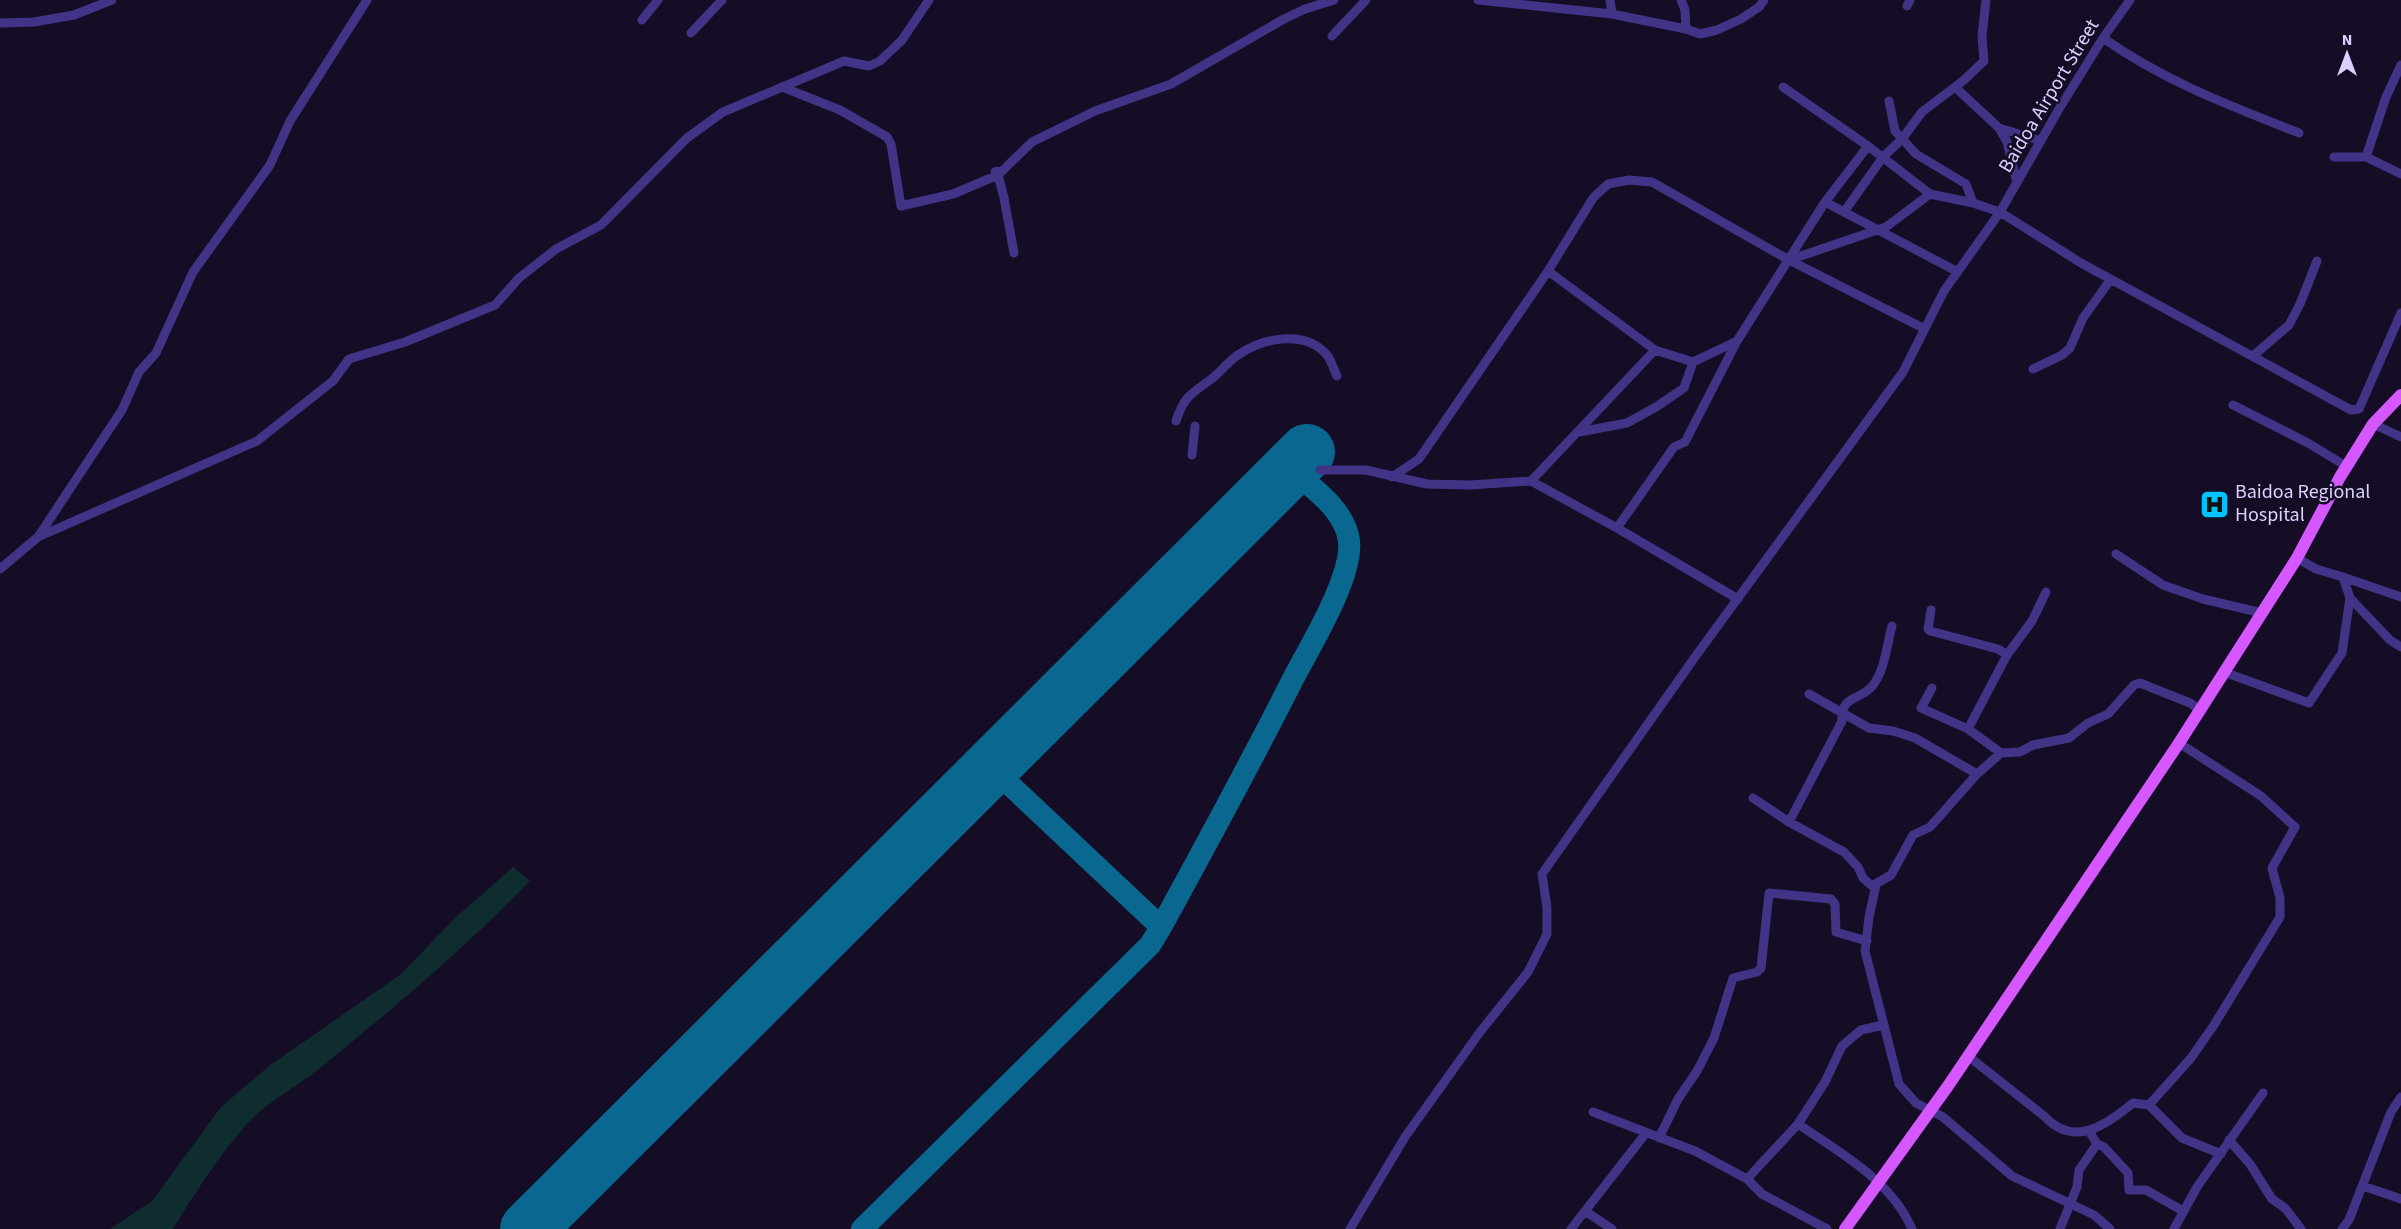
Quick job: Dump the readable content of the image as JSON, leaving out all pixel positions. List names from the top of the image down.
{
  "streets": {
    "street": ["Baidoa Airport Street"]
  },
  "places": {
    "hospital": ["Baidoa Regional Hospital"]
  },
  "north": "top"
}
